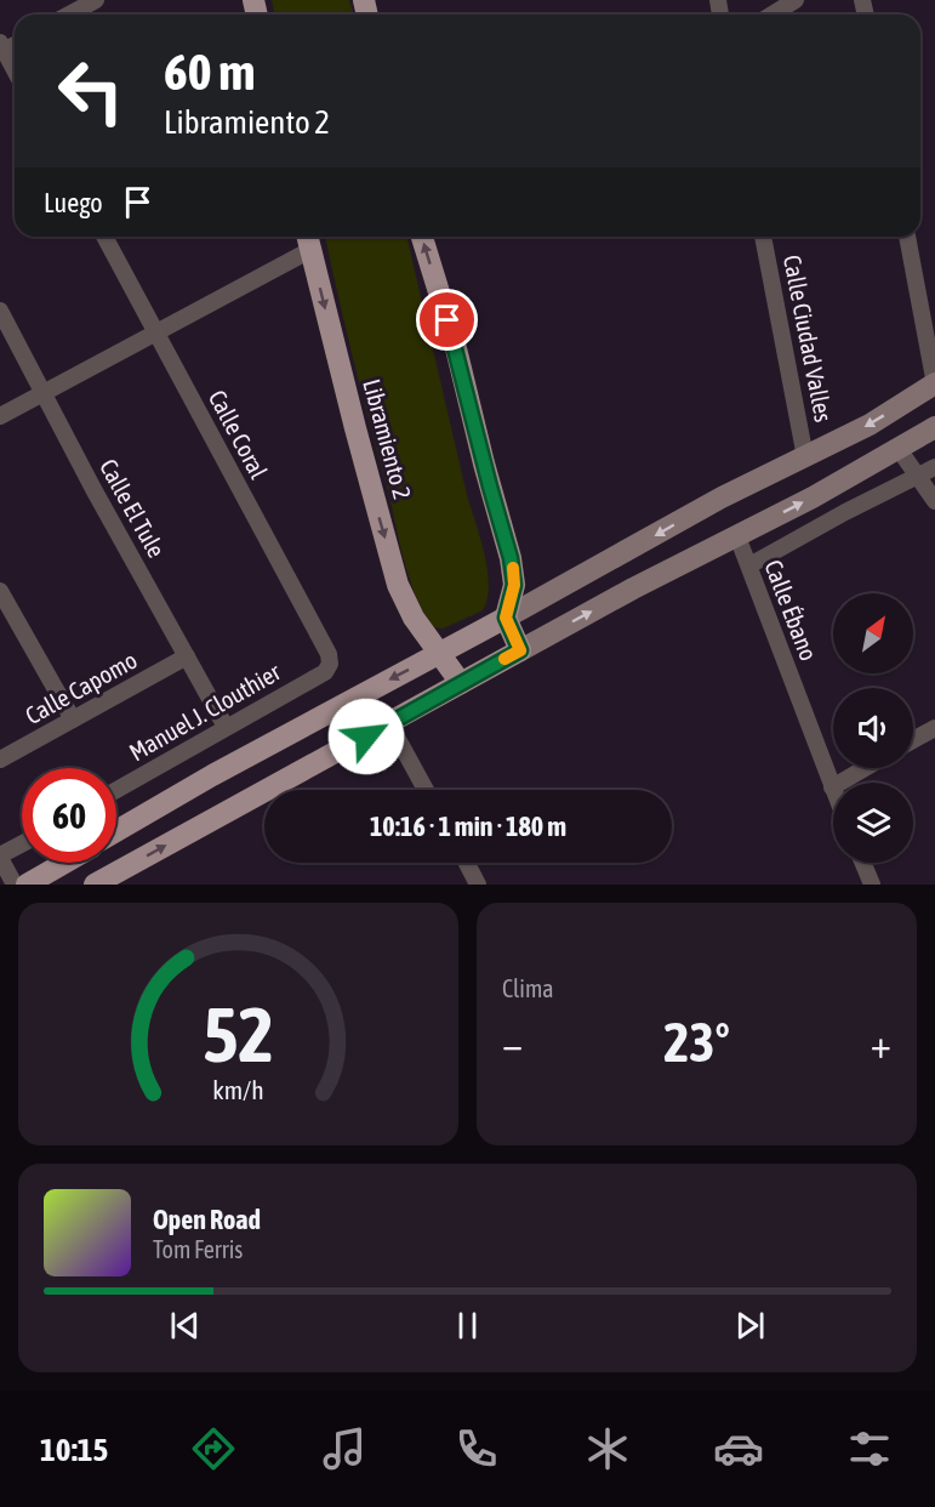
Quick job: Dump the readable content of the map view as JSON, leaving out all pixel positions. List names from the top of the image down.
{
  "streets": {
    "main road": ["Libramiento 2"],
    "street": [
      "Calle Ciudad Valles",
      "Calle Coral",
      "Calle El Tule",
      "Calle Ébano",
      "Calle Capomo",
      "Manuel J. Clouthier"
    ]
  },
  "crossings": [
    ["Calle Coral", "Manuel J. Clouthier"],
    ["Calle El Tule", "Calle Capomo"],
    ["Calle El Tule", "Manuel J. Clouthier"]
  ],
  "north": "top right",
  "page": {
    "turn": ["60 m", "Libramiento 2"],
    "then": "Luego",
    "limit": "60",
    "trip": "10:16 · 1 min · 180 m",
    "tile": "Clima",
    "heat": ["−", "23°", "+"],
    "song": ["Open Road", "Tom Ferris"],
    "tabs": "10:15",
    "gauge": ["52", "km/h"]
  }
}
